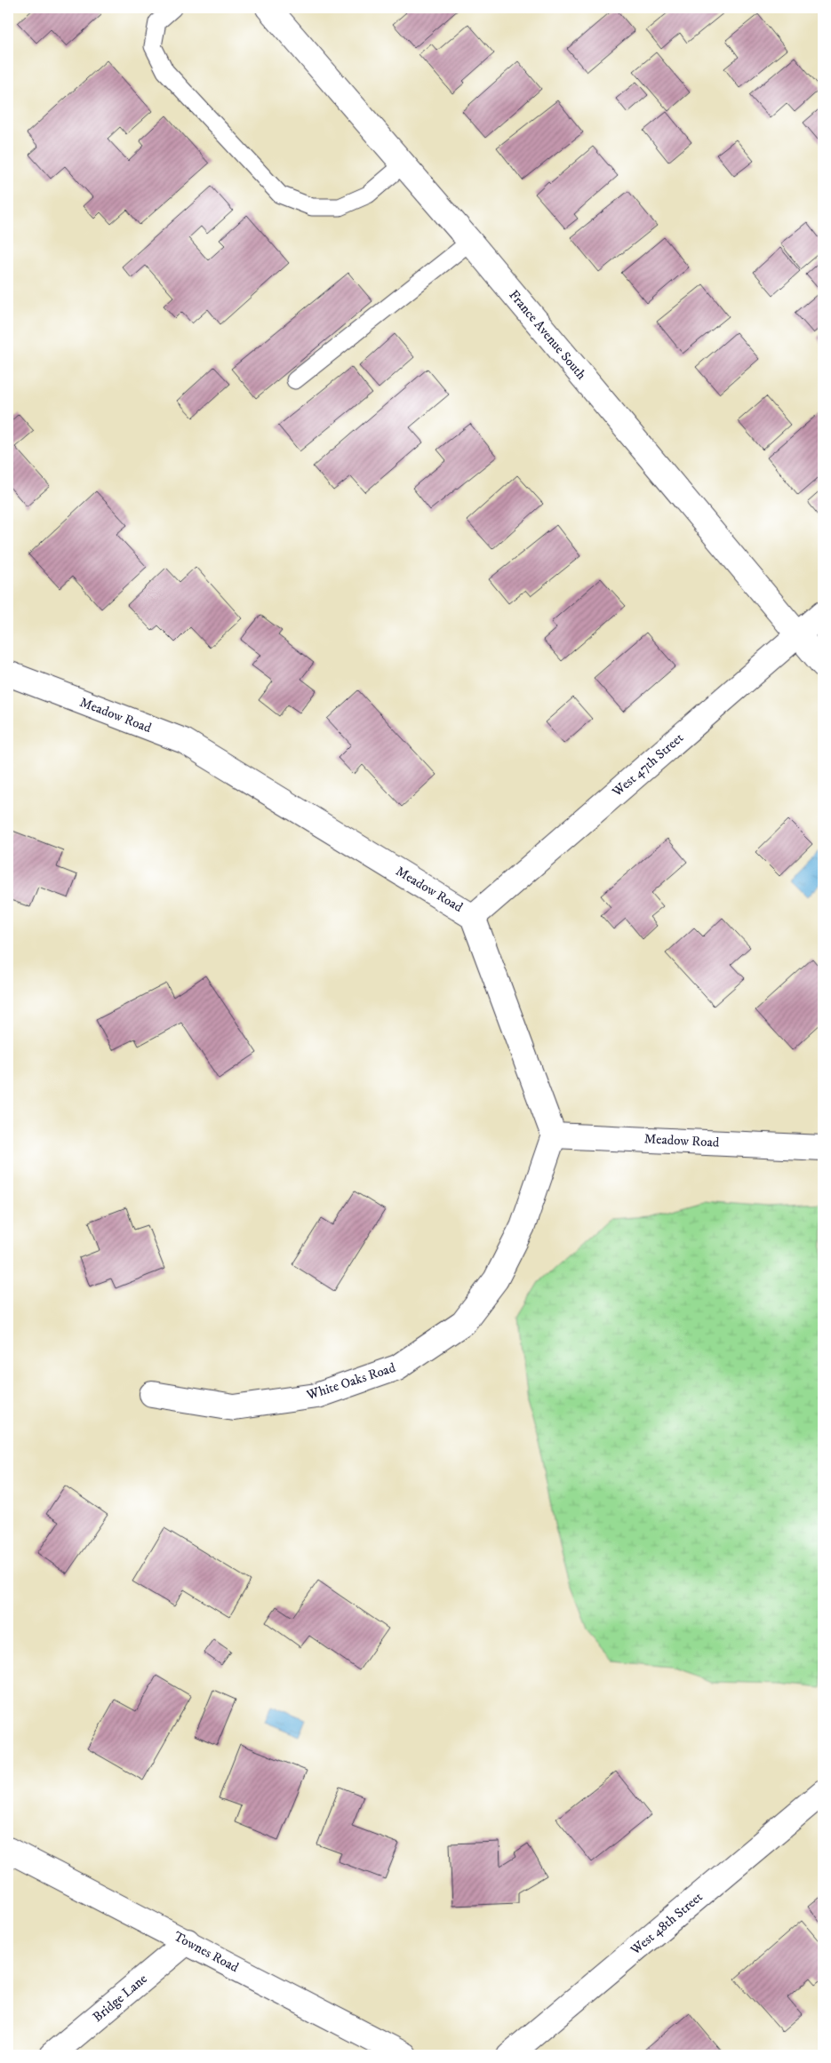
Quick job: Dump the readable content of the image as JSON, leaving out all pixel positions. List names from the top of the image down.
{
  "streets": {
    "street": [
      "France Avenue South",
      "Meadow Road",
      "West 47th Street",
      "White Oaks Road",
      "West 48th Street",
      "Townes Road",
      "Bridge Lane"
    ]
  },
  "crossings": [
    ["France Avenue South", "West 47th Street"],
    ["Meadow Road", "West 47th Street"],
    ["Meadow Road", "White Oaks Road"],
    ["Townes Road", "Bridge Lane"]
  ]
}
